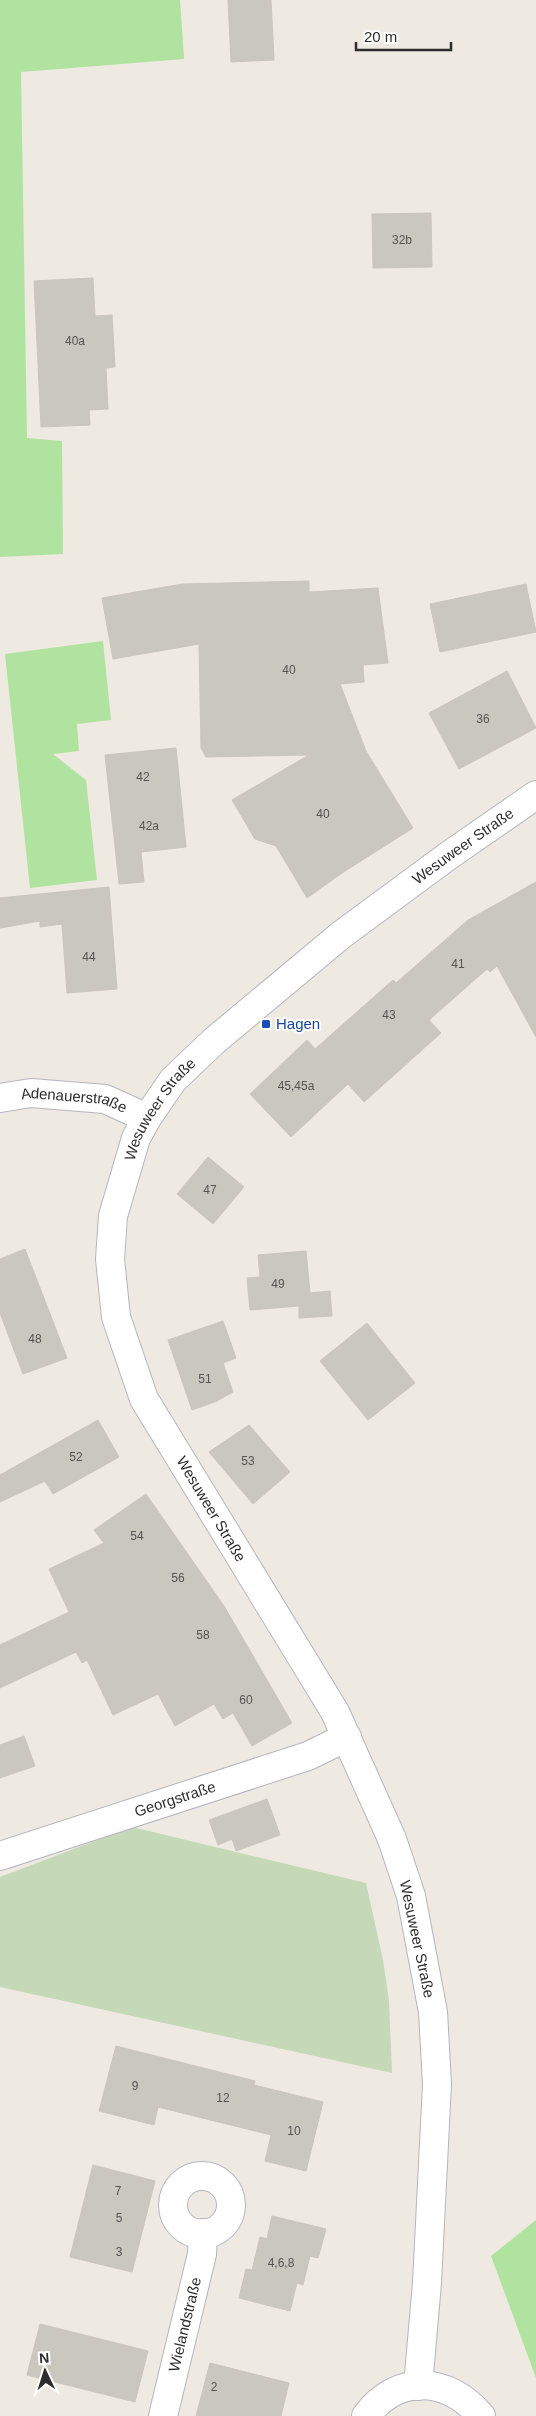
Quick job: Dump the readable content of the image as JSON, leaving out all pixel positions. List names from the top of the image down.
{
  "streets": {
    "main road": [
      "Wesuweer Straße",
      "Adenauerstraße",
      "Georgstraße",
      "Wielandstraße"
    ]
  },
  "crossings": [
    ["Wesuweer Straße", "Adenauerstraße"],
    ["Wesuweer Straße", "Georgstraße"]
  ],
  "places": {
    "transit": ["Hagen"]
  },
  "house_numbers": [
    "32b",
    "40a",
    "40",
    "36",
    "42",
    "40",
    "42a",
    "44",
    "41",
    "43",
    "45,45a",
    "47",
    "49",
    "48",
    "51",
    "52",
    "53",
    "54",
    "56",
    "58",
    "60",
    "9",
    "12",
    "10",
    "7",
    "5",
    "3",
    "4,6,8",
    "2"
  ],
  "scale_bar": "20 m",
  "north": "top"
}
